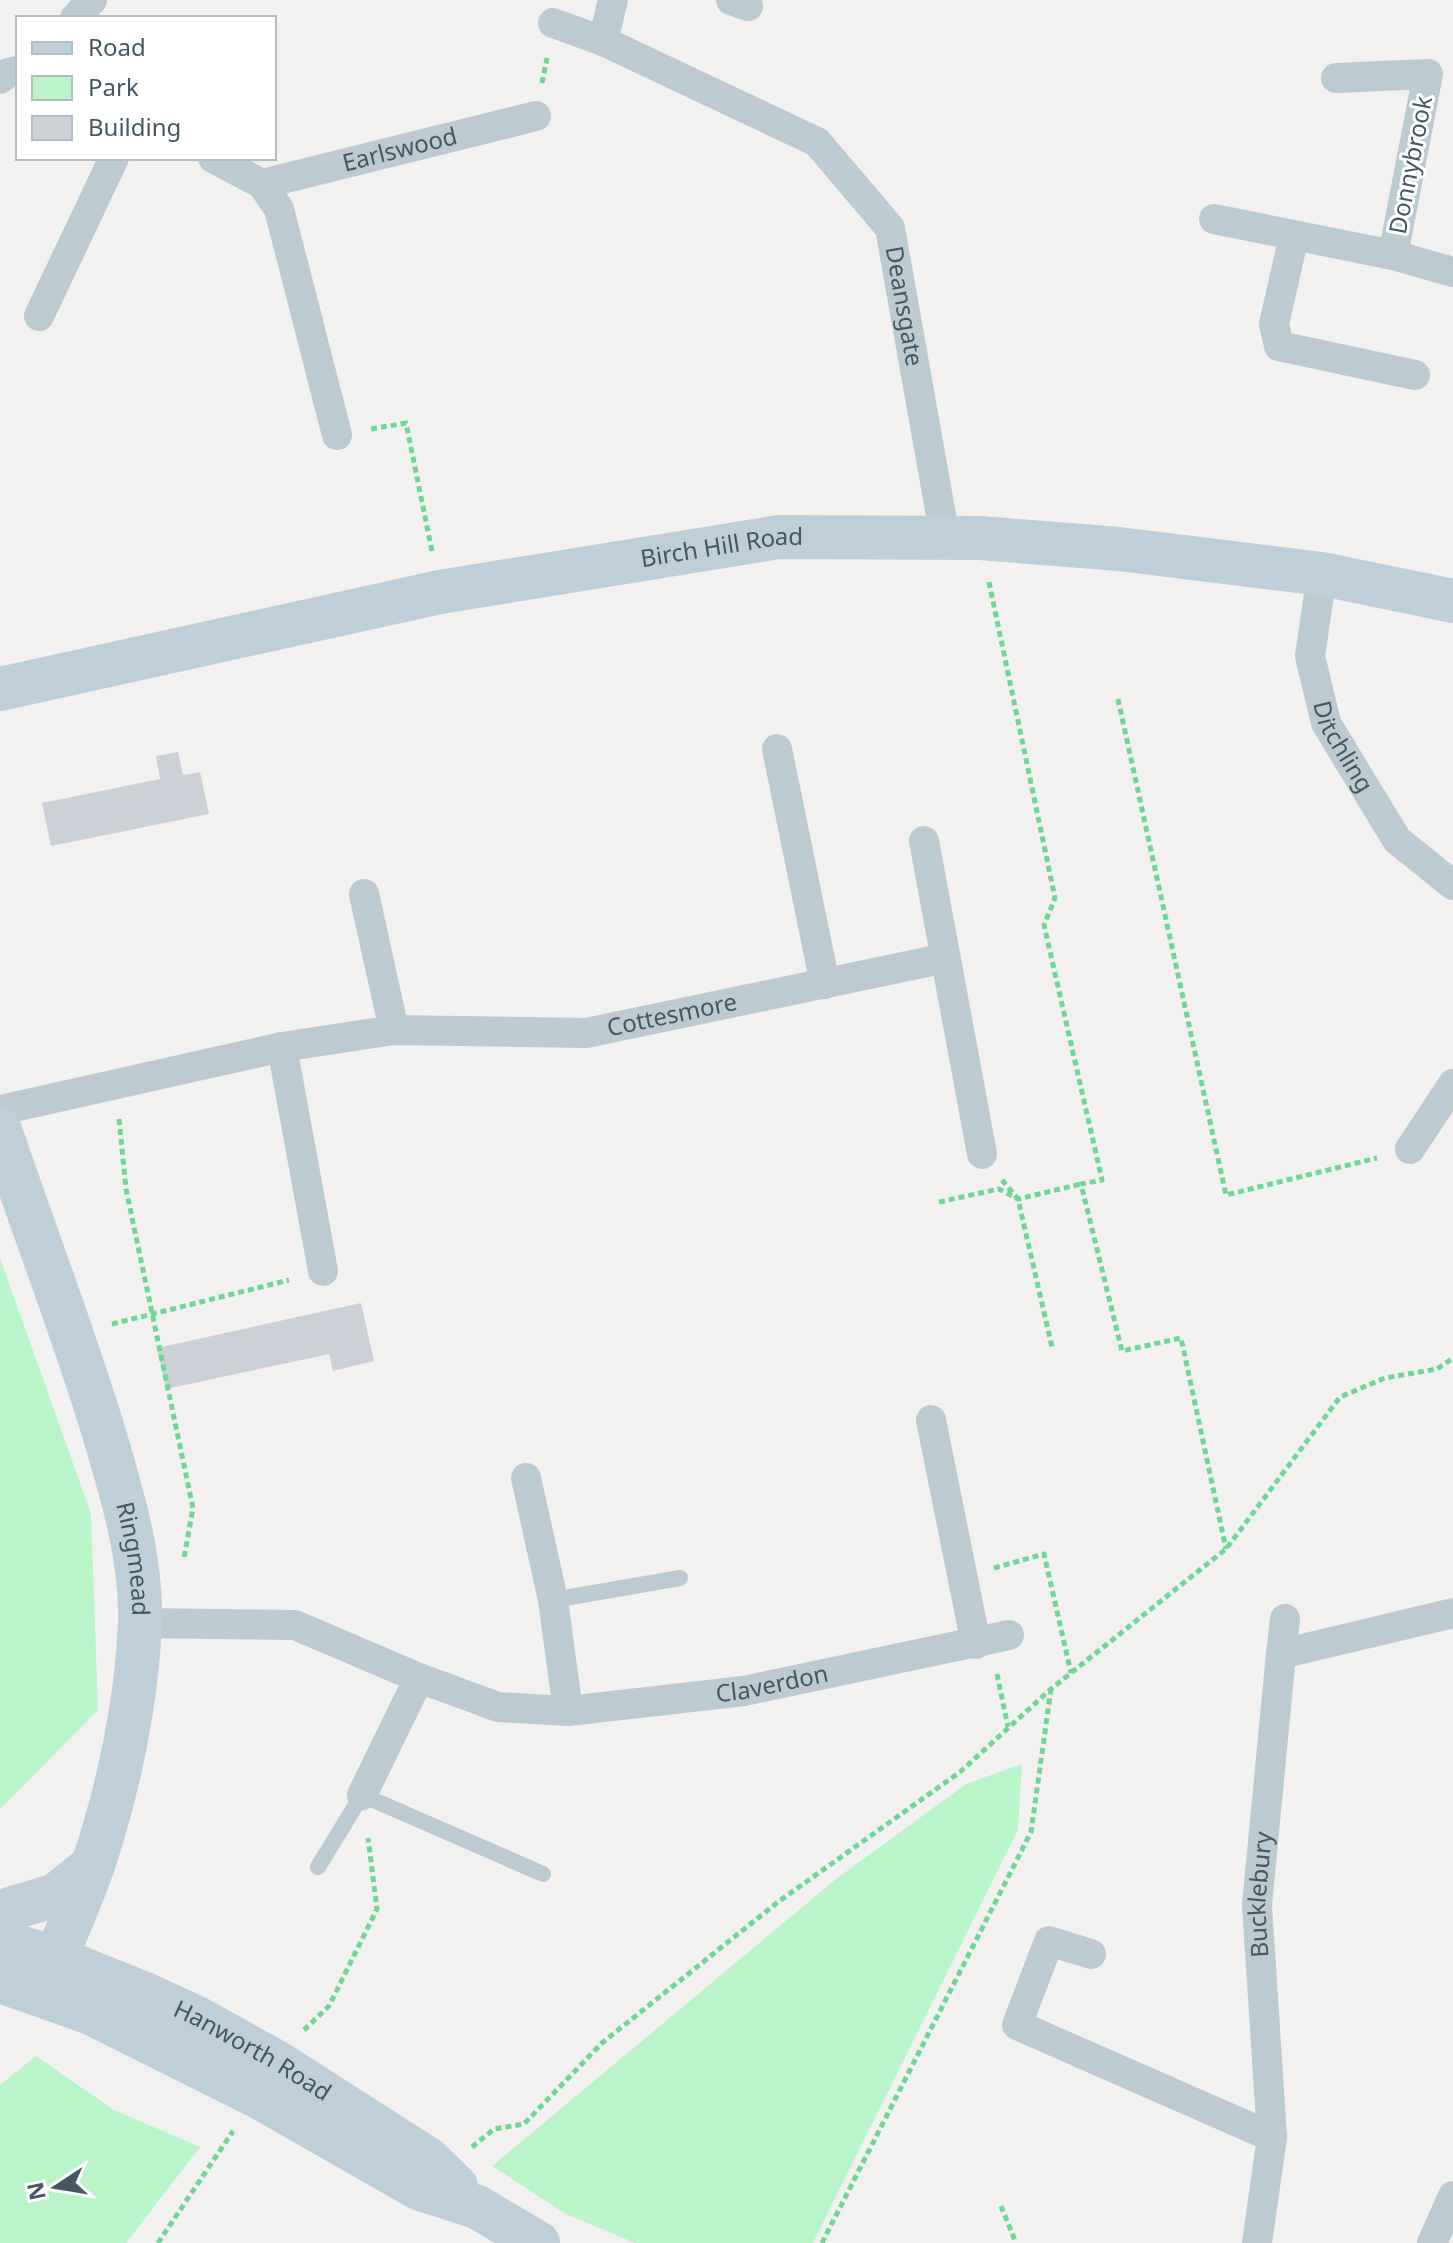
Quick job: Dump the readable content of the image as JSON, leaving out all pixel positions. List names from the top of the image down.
{
  "streets": {
    "street": [
      "Earlswood",
      "Donnybrook",
      "Deansgate",
      "Birch Hill Road",
      "Ditchling",
      "Cottesmore",
      "Ringmead",
      "Claverdon",
      "Bucklebury",
      "Hanworth Road"
    ]
  },
  "crossings": [
    ["Deansgate", "Birch Hill Road"],
    ["Birch Hill Road", "Ditchling"],
    ["Ringmead", "Claverdon"],
    ["Ringmead", "Hanworth Road"]
  ],
  "legend": ["Road", "Park", "Building"],
  "north": "left"
}
